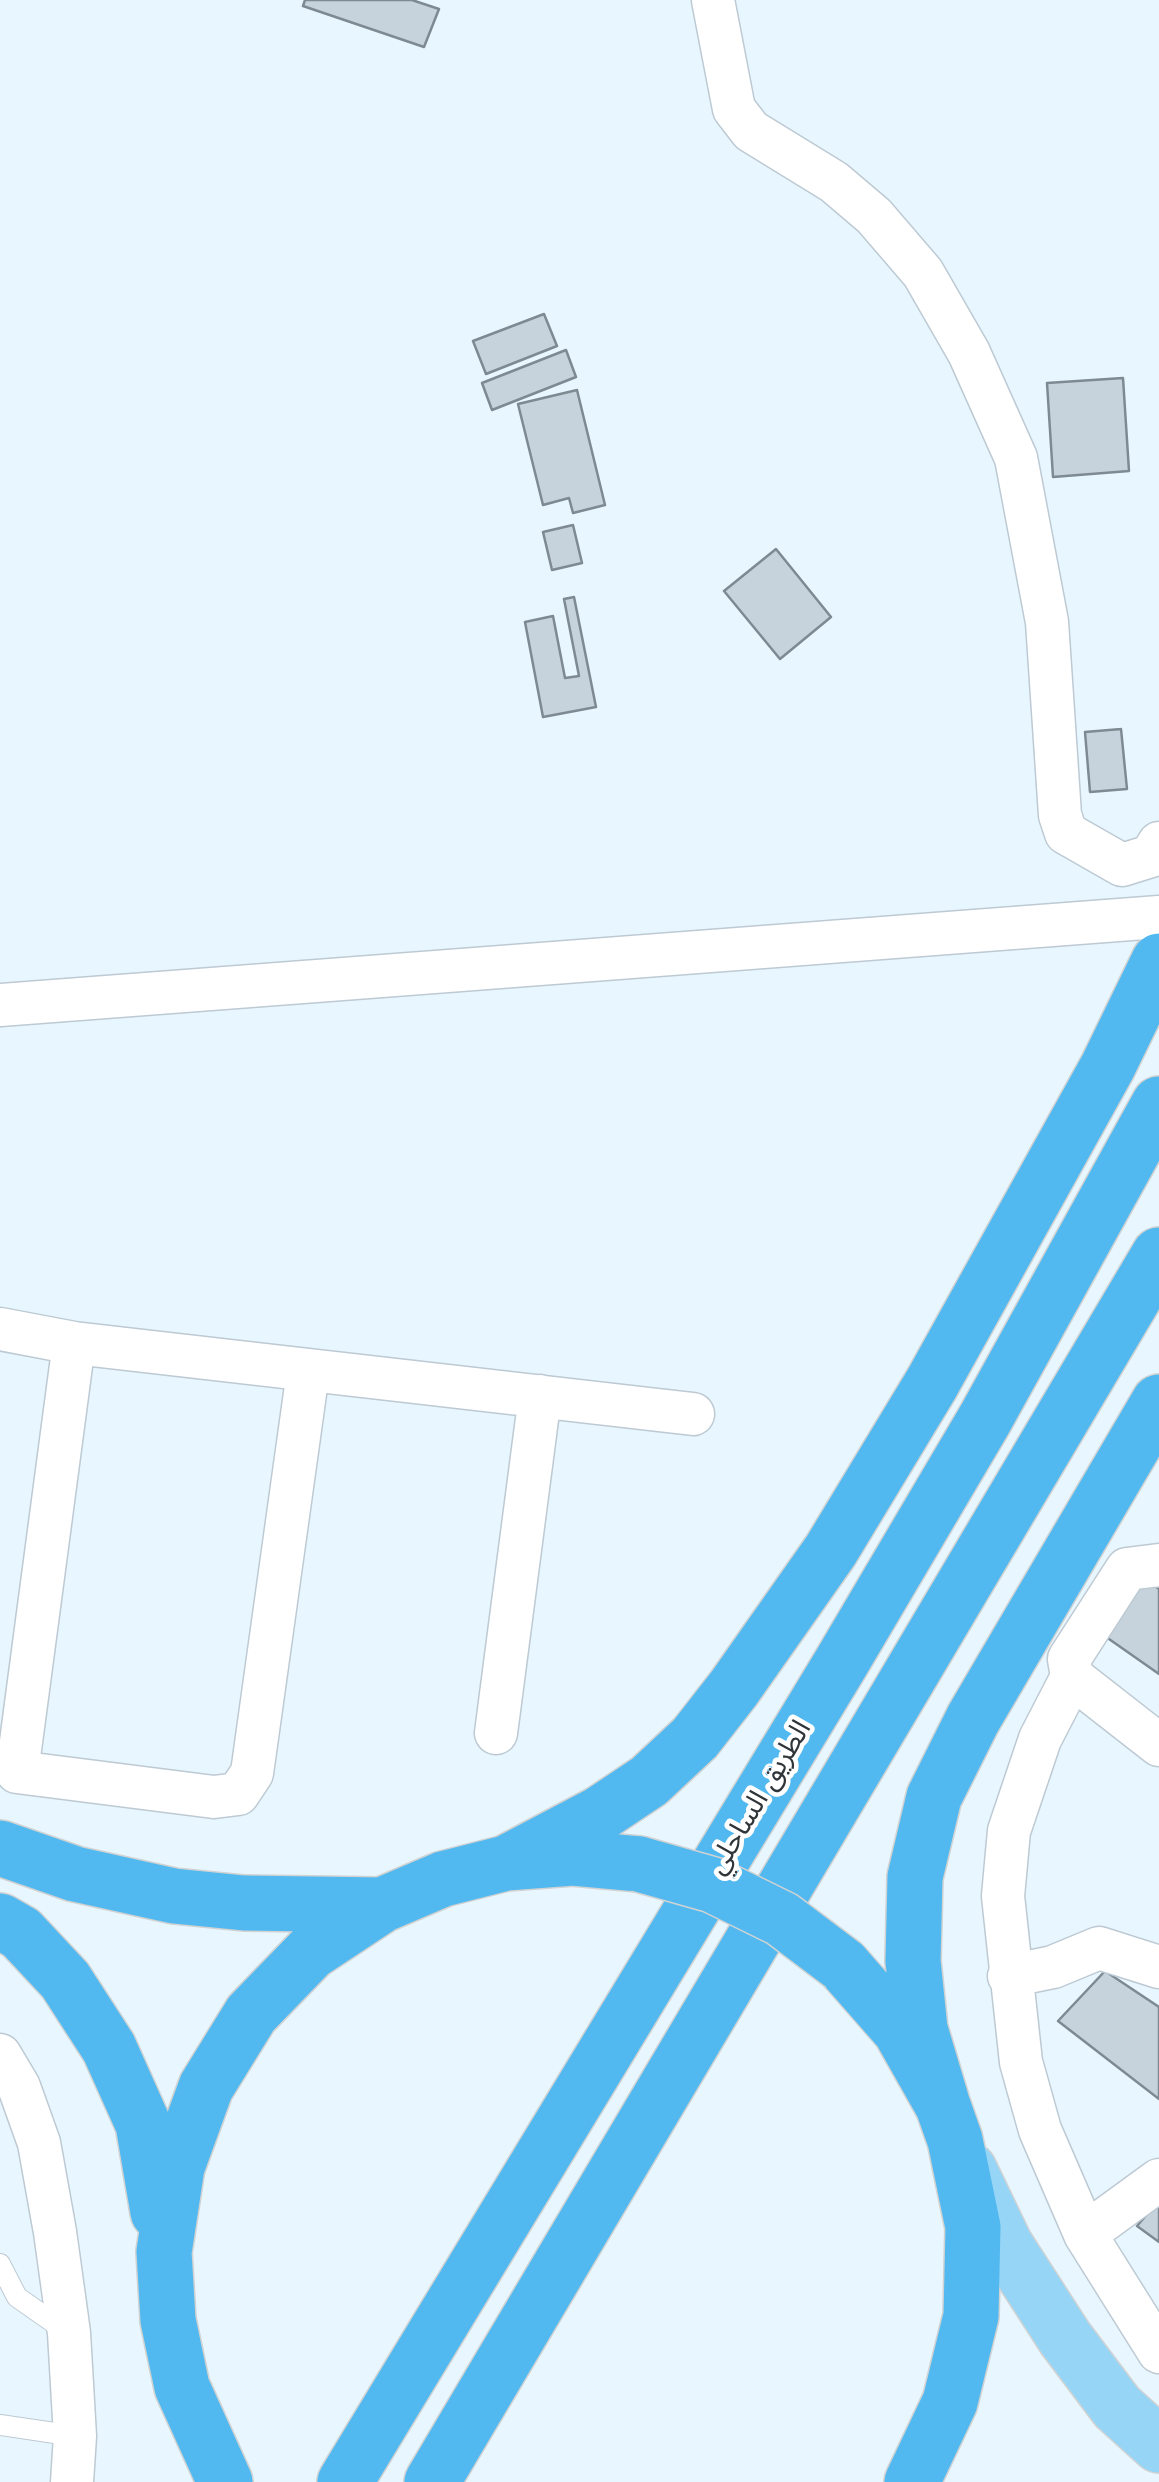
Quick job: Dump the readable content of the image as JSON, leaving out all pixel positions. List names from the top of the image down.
{
  "streets": {
    "highway": ["الطريق الساحلي"]
  }
}
